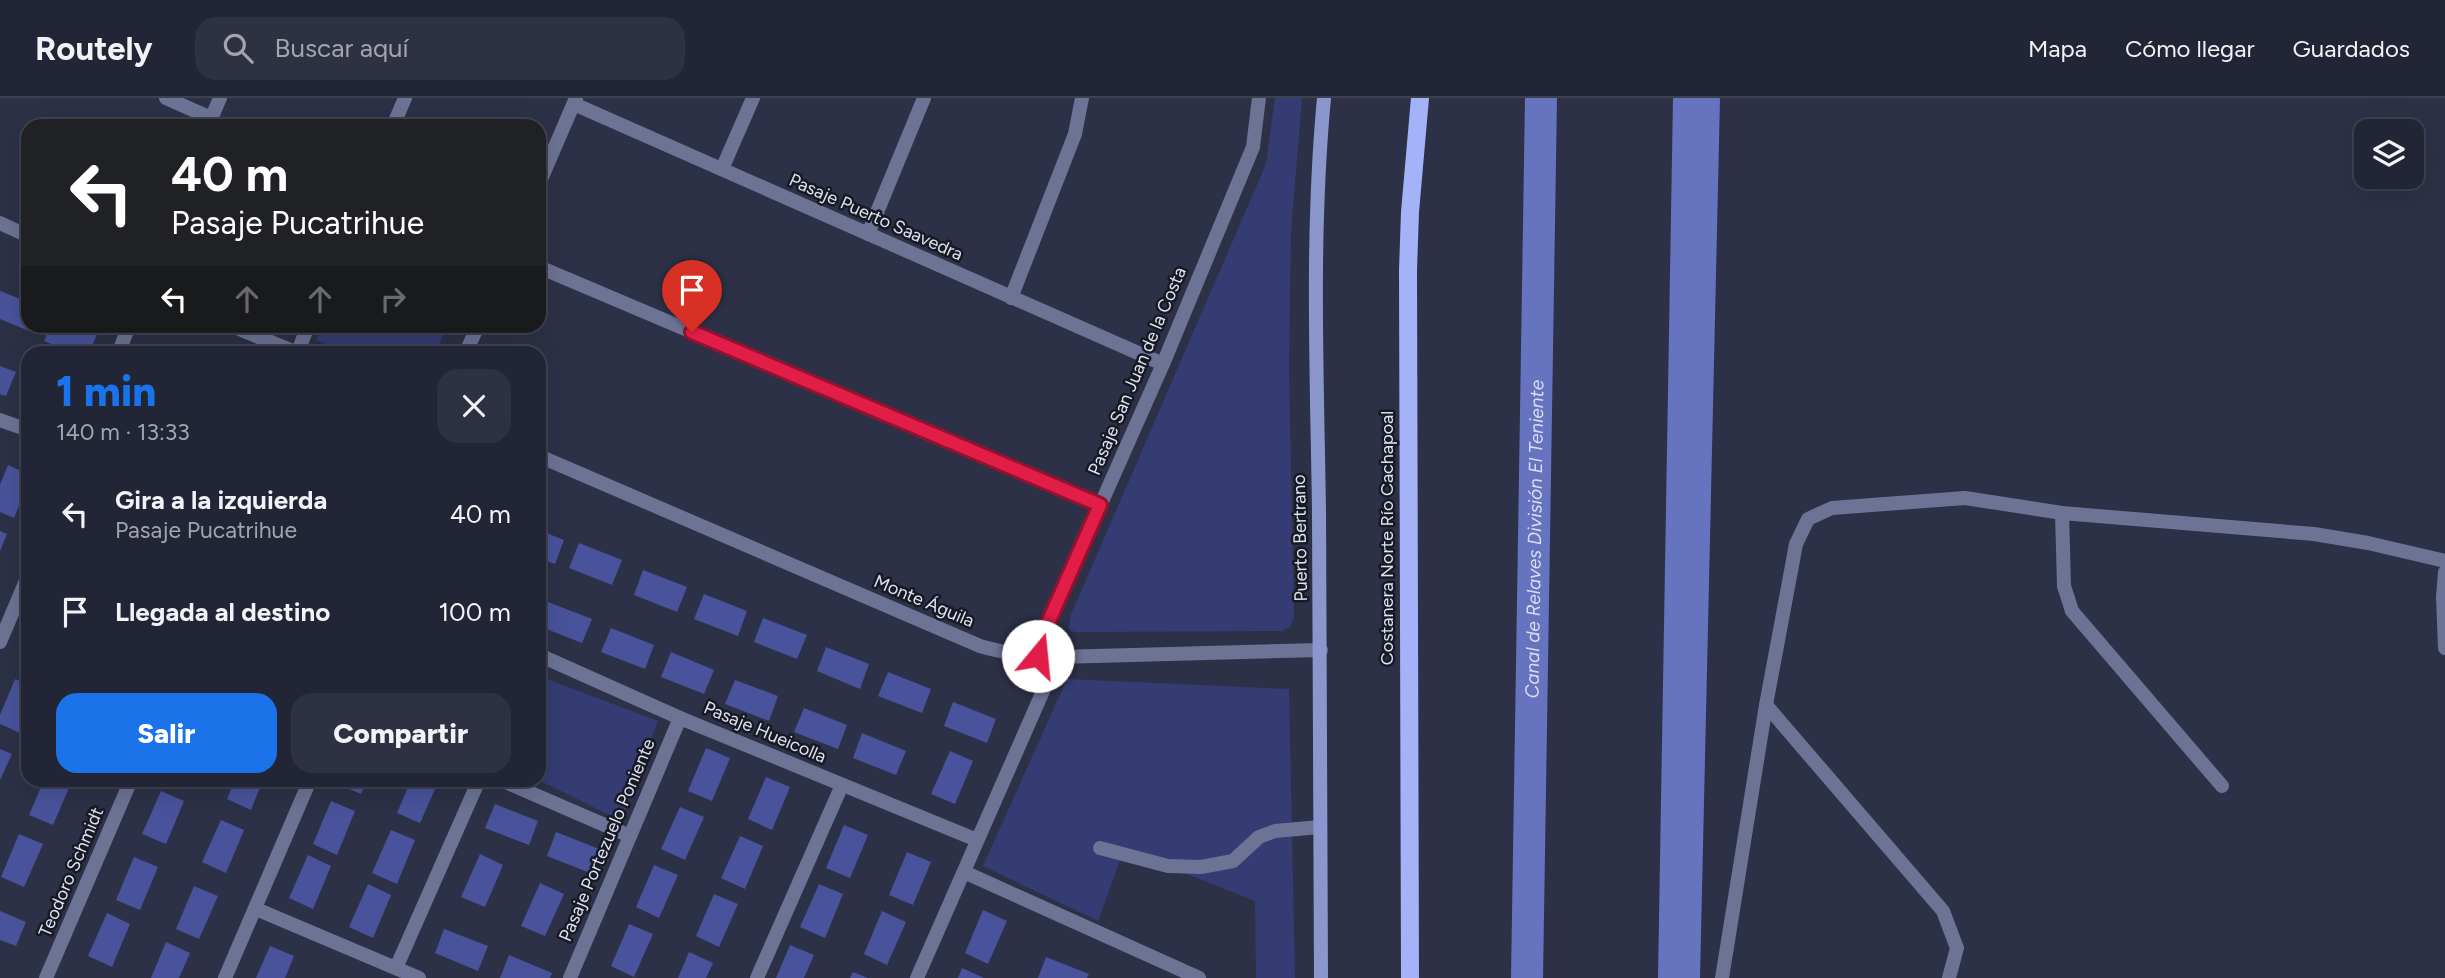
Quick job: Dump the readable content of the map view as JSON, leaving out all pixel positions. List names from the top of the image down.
{
  "streets": {
    "main road": ["Costanera Norte Río Cachapoal"],
    "street": [
      "Pasaje Puerto Saavedra",
      "Pasaje San Juan de la Costa",
      "Puerto Bertrano",
      "Monte Águila",
      "Pasaje Hueicolla",
      "Pasaje Portezuelo Poniente",
      "Teodoro Schmidt"
    ]
  },
  "crossings": [
    ["Pasaje Puerto Saavedra", "Pasaje San Juan de la Costa"],
    ["Pasaje San Juan de la Costa", "Monte Águila"],
    ["Puerto Bertrano", "Monte Águila"],
    ["Pasaje Hueicolla", "Pasaje Portezuelo Poniente"]
  ],
  "water": ["Canal de Relaves División El Teniente"],
  "page": {
    "header": "Routely",
    "search": "Buscar aquí",
    "nav": ["Mapa", "Cómo llegar", "Guardados"],
    "turn": ["40 m", "Pasaje Pucatrihue"],
    "heading": ["1 min", "140 m · 13:33"],
    "list": [
      {
        "name": "Gira a la izquierda",
        "note": "Pasaje Pucatrihue",
        "value": "40 m"
      },
      {
        "name": "Llegada al destino",
        "value": "100 m"
      }
    ],
    "buttons": ["Salir", "Compartir"]
  }
}
